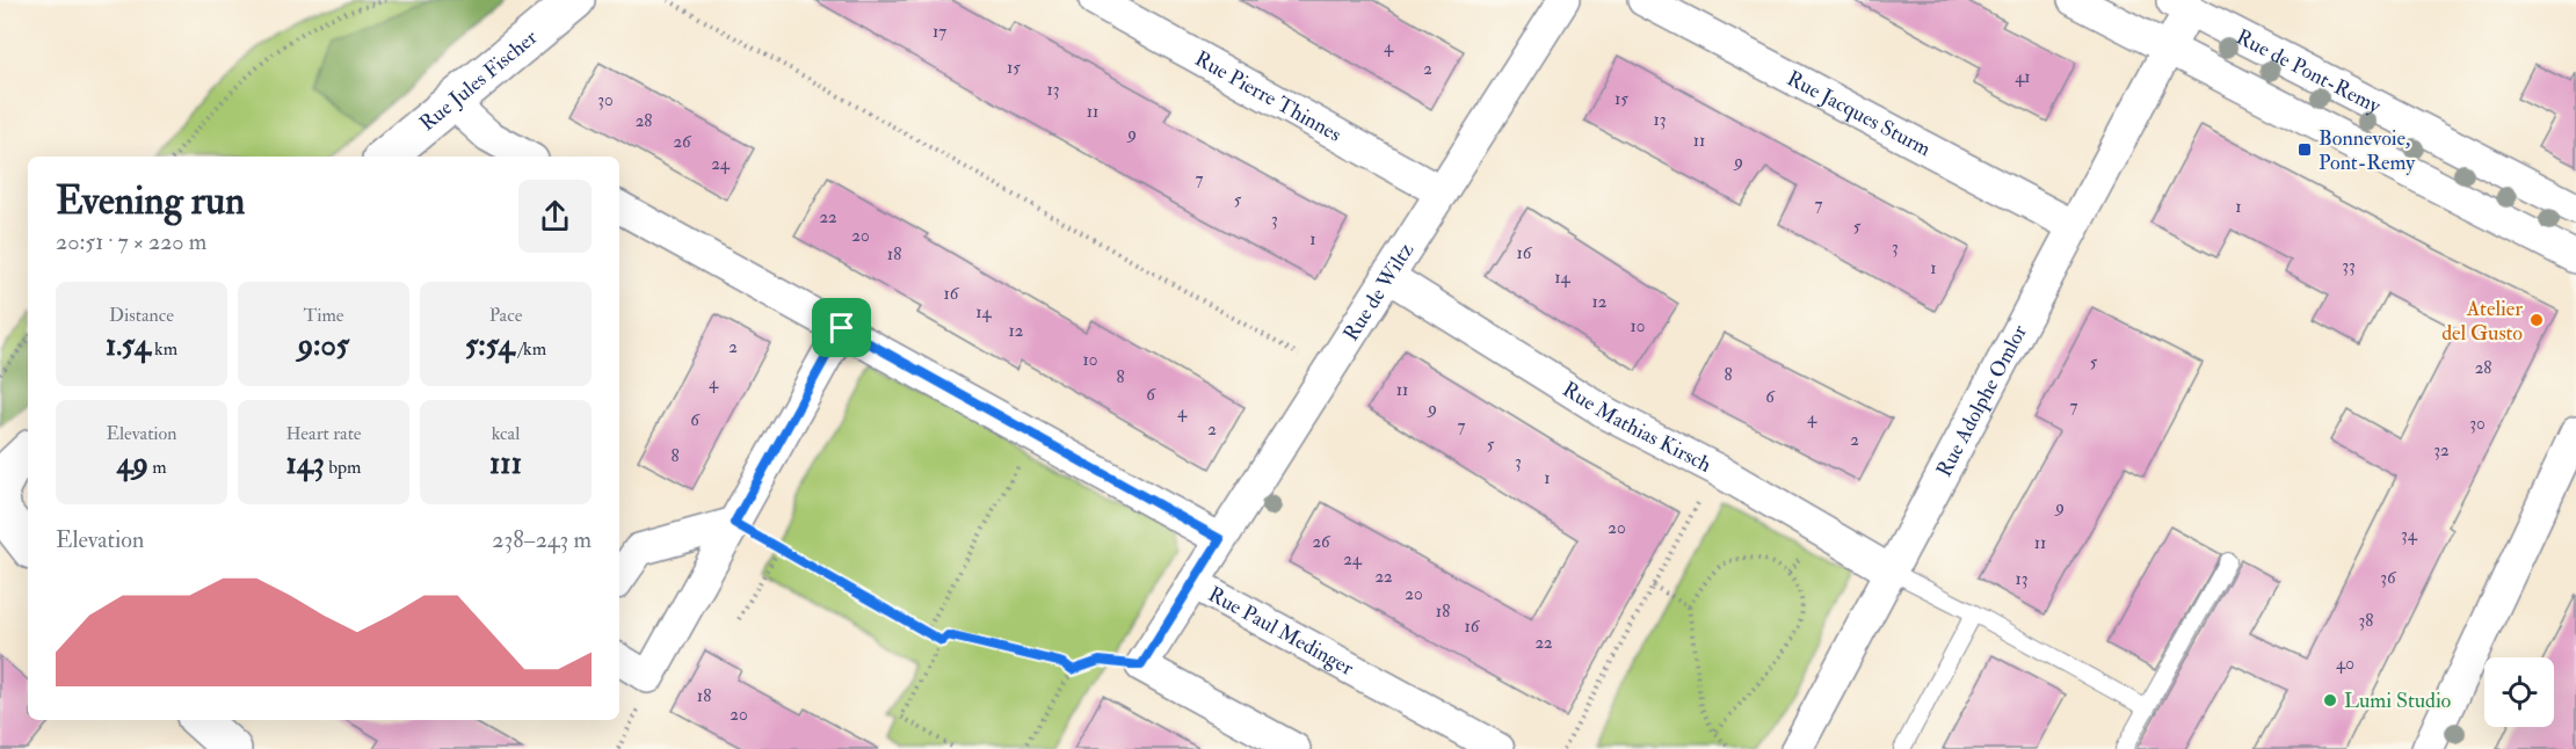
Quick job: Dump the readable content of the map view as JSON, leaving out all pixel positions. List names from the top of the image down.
{
  "streets": {
    "street": [
      "Rue de Pont-Remy",
      "Rue Jules Fischer",
      "Rue Pierre Thinnes",
      "Rue Jacques Sturm",
      "Rue de Wiltz",
      "Rue Adolphe Omlor",
      "Rue Mathias Kirsch",
      "Rue Paul Medinger"
    ]
  },
  "crossings": [
    ["Rue de Pont-Remy", "Rue Adolphe Omlor"],
    ["Rue Pierre Thinnes", "Rue de Wiltz"],
    ["Rue Jacques Sturm", "Rue Adolphe Omlor"],
    ["Rue de Wiltz", "Rue Mathias Kirsch"],
    ["Rue de Wiltz", "Rue Paul Medinger"],
    ["Rue Adolphe Omlor", "Rue Mathias Kirsch"]
  ],
  "places": {
    "transit": ["Bonnevoie, Pont-Remy"],
    "other": ["Atelier del Gusto", "Lumi Studio"]
  },
  "house_numbers": [
    "17",
    "4",
    "15",
    "2",
    "41",
    "13",
    "15",
    "30",
    "11",
    "13",
    "28",
    "9",
    "11",
    "26",
    "9",
    "24",
    "7",
    "5",
    "7",
    "1",
    "22",
    "3",
    "5",
    "20",
    "1",
    "3",
    "16",
    "18",
    "33",
    "1",
    "14",
    "16",
    "12",
    "14",
    "10",
    "12",
    "2",
    "10",
    "5",
    "28",
    "8",
    "8",
    "4",
    "11",
    "6",
    "6",
    "7",
    "9",
    "4",
    "4",
    "6",
    "30",
    "7",
    "2",
    "2",
    "5",
    "32",
    "8",
    "3",
    "1",
    "9",
    "20",
    "34",
    "26",
    "11",
    "24",
    "22",
    "36",
    "13",
    "20",
    "18",
    "38",
    "16",
    "22",
    "40",
    "18",
    "20"
  ],
  "page": {
    "heading": ["Evening run", "20:51 · 7 × 220 m"],
    "stats": [
      ["Distance", "1.54 km"],
      ["Time", "9:05"],
      ["Pace", "5:54 /km"],
      ["Elevation", "49 m"],
      ["Heart rate", "143 bpm"],
      ["kcal", "111"]
    ],
    "chart": ["Elevation", "238–243 m"]
  }
}
